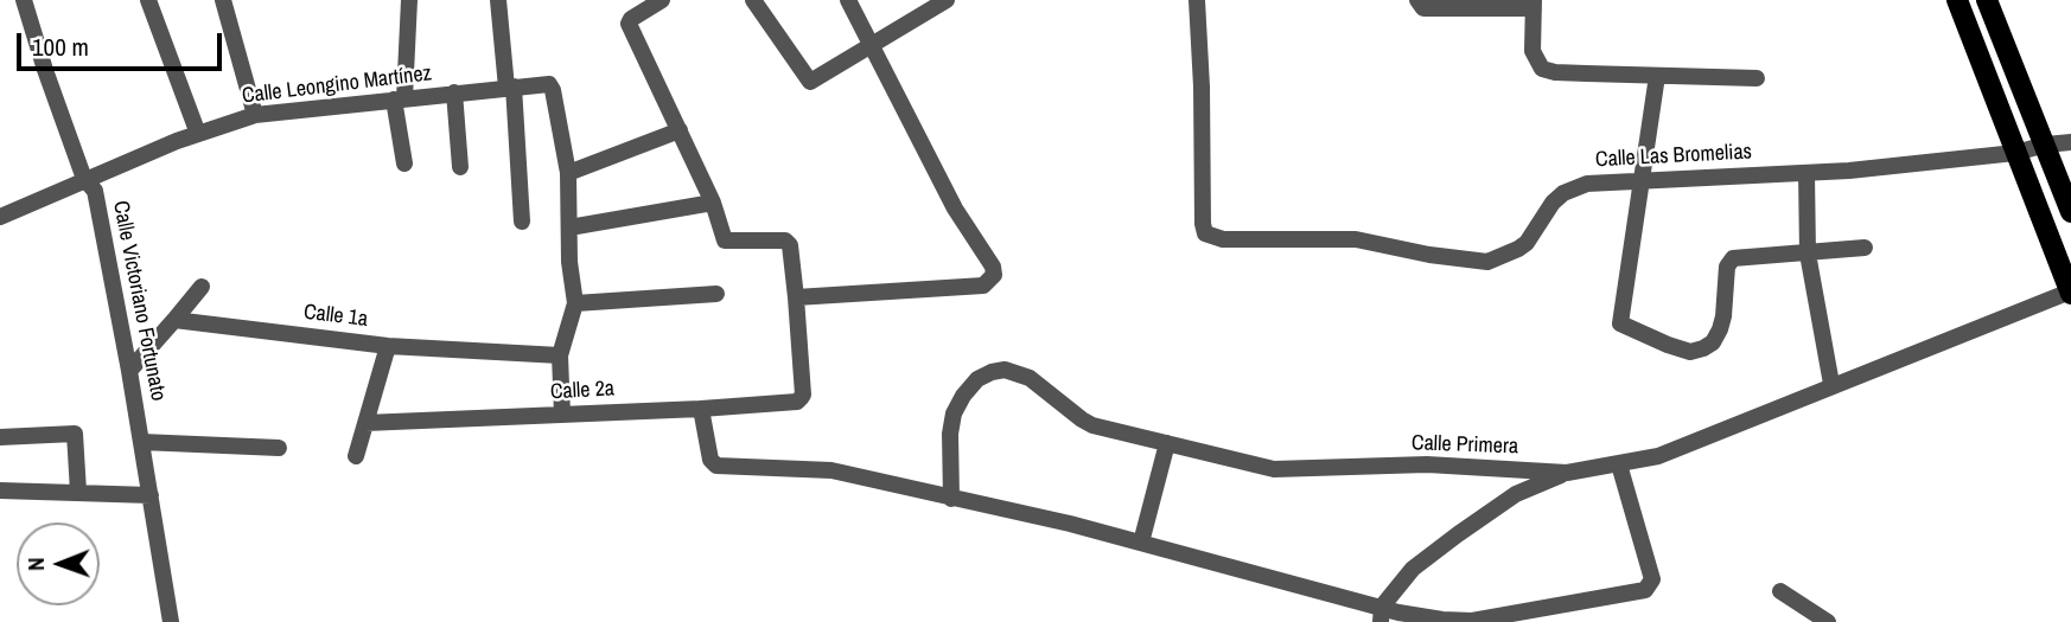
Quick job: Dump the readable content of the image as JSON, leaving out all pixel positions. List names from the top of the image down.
{
  "streets": {
    "street": [
      "Calle Leongino Martínez",
      "Calle Las Bromelias",
      "Calle Victoriano Fortunato",
      "Calle 1a",
      "Calle 2a",
      "Calle Primera"
    ]
  },
  "crossings": [
    ["Calle Leongino Martínez", "Calle Victoriano Fortunato"]
  ],
  "scale_bar": "100 m",
  "north": "left"
}
